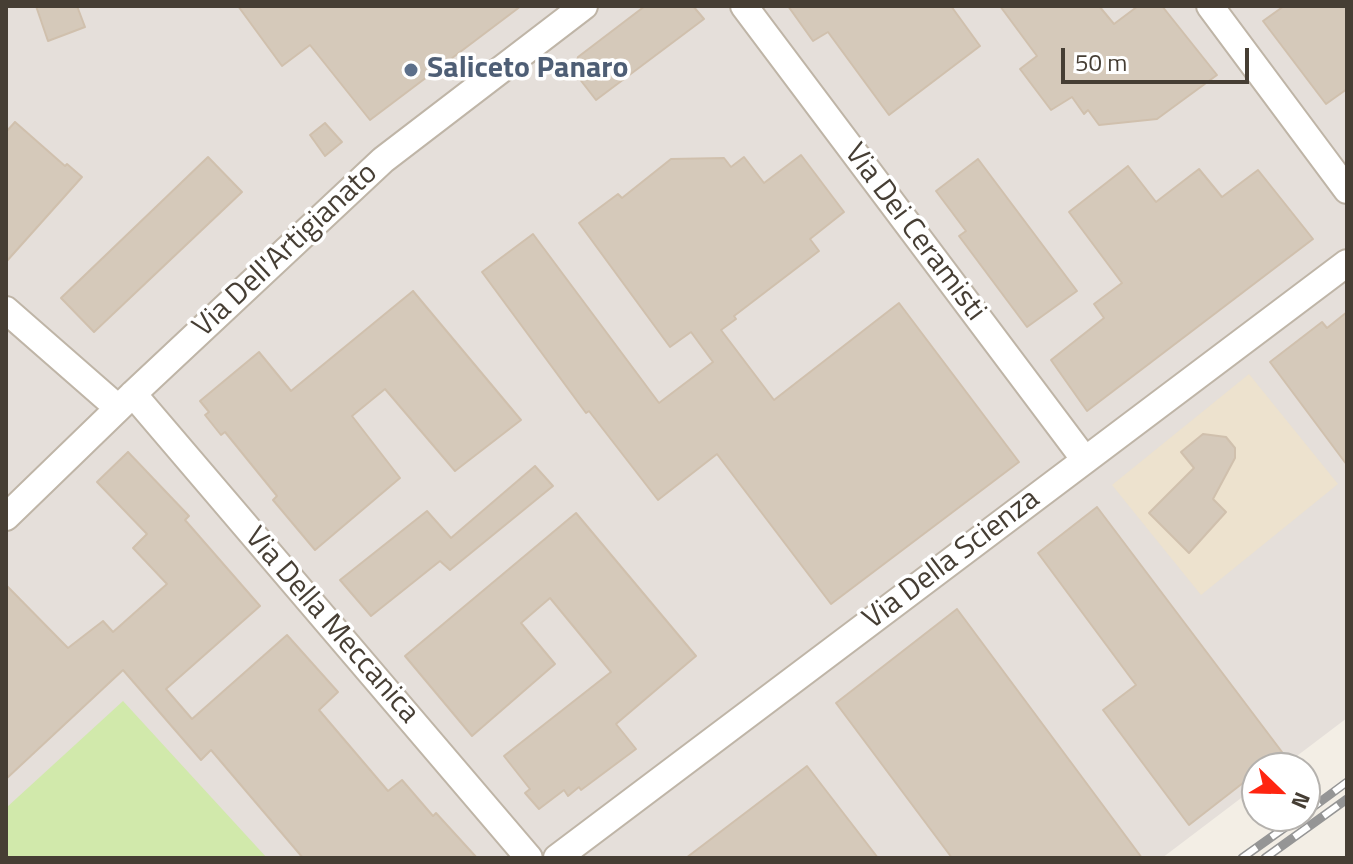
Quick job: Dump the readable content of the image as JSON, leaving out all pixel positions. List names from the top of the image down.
{
  "streets": {
    "street": [
      "Via Dei Ceramisti",
      "Via Dell'Artigianato",
      "Via Della Scienza",
      "Via Della Meccanica"
    ]
  },
  "crossings": [
    ["Via Dei Ceramisti", "Via Della Scienza"],
    ["Via Dell'Artigianato", "Via Della Meccanica"]
  ],
  "places": ["Saliceto Panaro"],
  "scale_bar": "50 m",
  "north": "bottom right"
}
